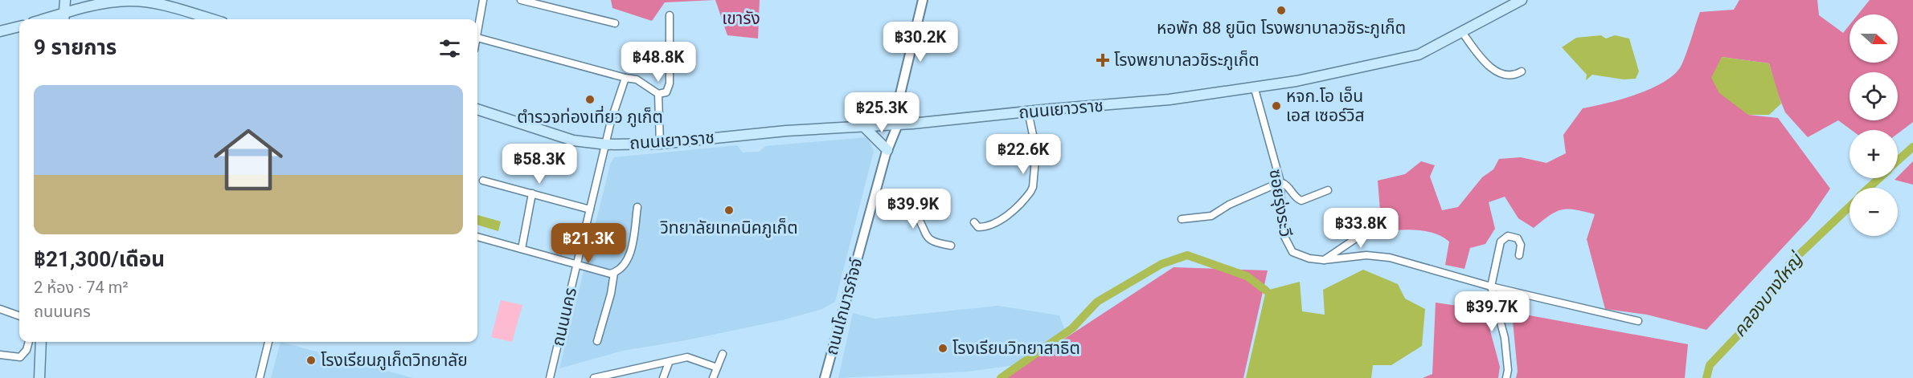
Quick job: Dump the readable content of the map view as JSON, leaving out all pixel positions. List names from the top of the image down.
{
  "streets": {
    "main road": ["ถนนเยาวราช"],
    "street": ["ซอยรุ่งระวี", "ถนนโกมารภัจจ์", "ถนนนคร"]
  },
  "crossings": [
    ["ถนนเยาวราช", "ซอยรุ่งระวี"],
    ["ถนนเยาวราช", "ถนนโกมารภัจจ์"],
    ["ถนนเยาวราช", "ถนนนคร"]
  ],
  "water": ["คลองบางใหญ่"],
  "parks": ["เขารัง"],
  "places": {
    "other": [
      "หอพัก 88 ยูนิต โรงพยาบาลวชิระภูเก็ต",
      "ตำรวจท่องเที่ยว ภูเก็ต",
      "หจก.โอ เอ็น เอส เซอร์วิส",
      "วิทยาลัยเทคนิคภูเก็ต",
      "โรงเรียนวิทยาสาธิต",
      "โรงเรียนภูเก็ตวิทยาลัย"
    ],
    "health": ["โรงพยาบาลวชิระภูเก็ต"]
  },
  "north": "right",
  "page": {
    "map_buttons": ["+", "−"],
    "heading": "9 รายการ",
    "price": [
      "฿30.2K",
      "฿48.8K",
      "฿25.3K",
      "฿22.6K",
      "฿58.3K",
      "฿39.9K",
      "฿33.8K",
      "฿21.3K",
      "฿39.7K"
    ],
    "list": [
      {
        "name": "฿21,300/เดือน",
        "note": "2 ห้อง · 74 m² · ถนนนคร"
      }
    ]
  }
}
